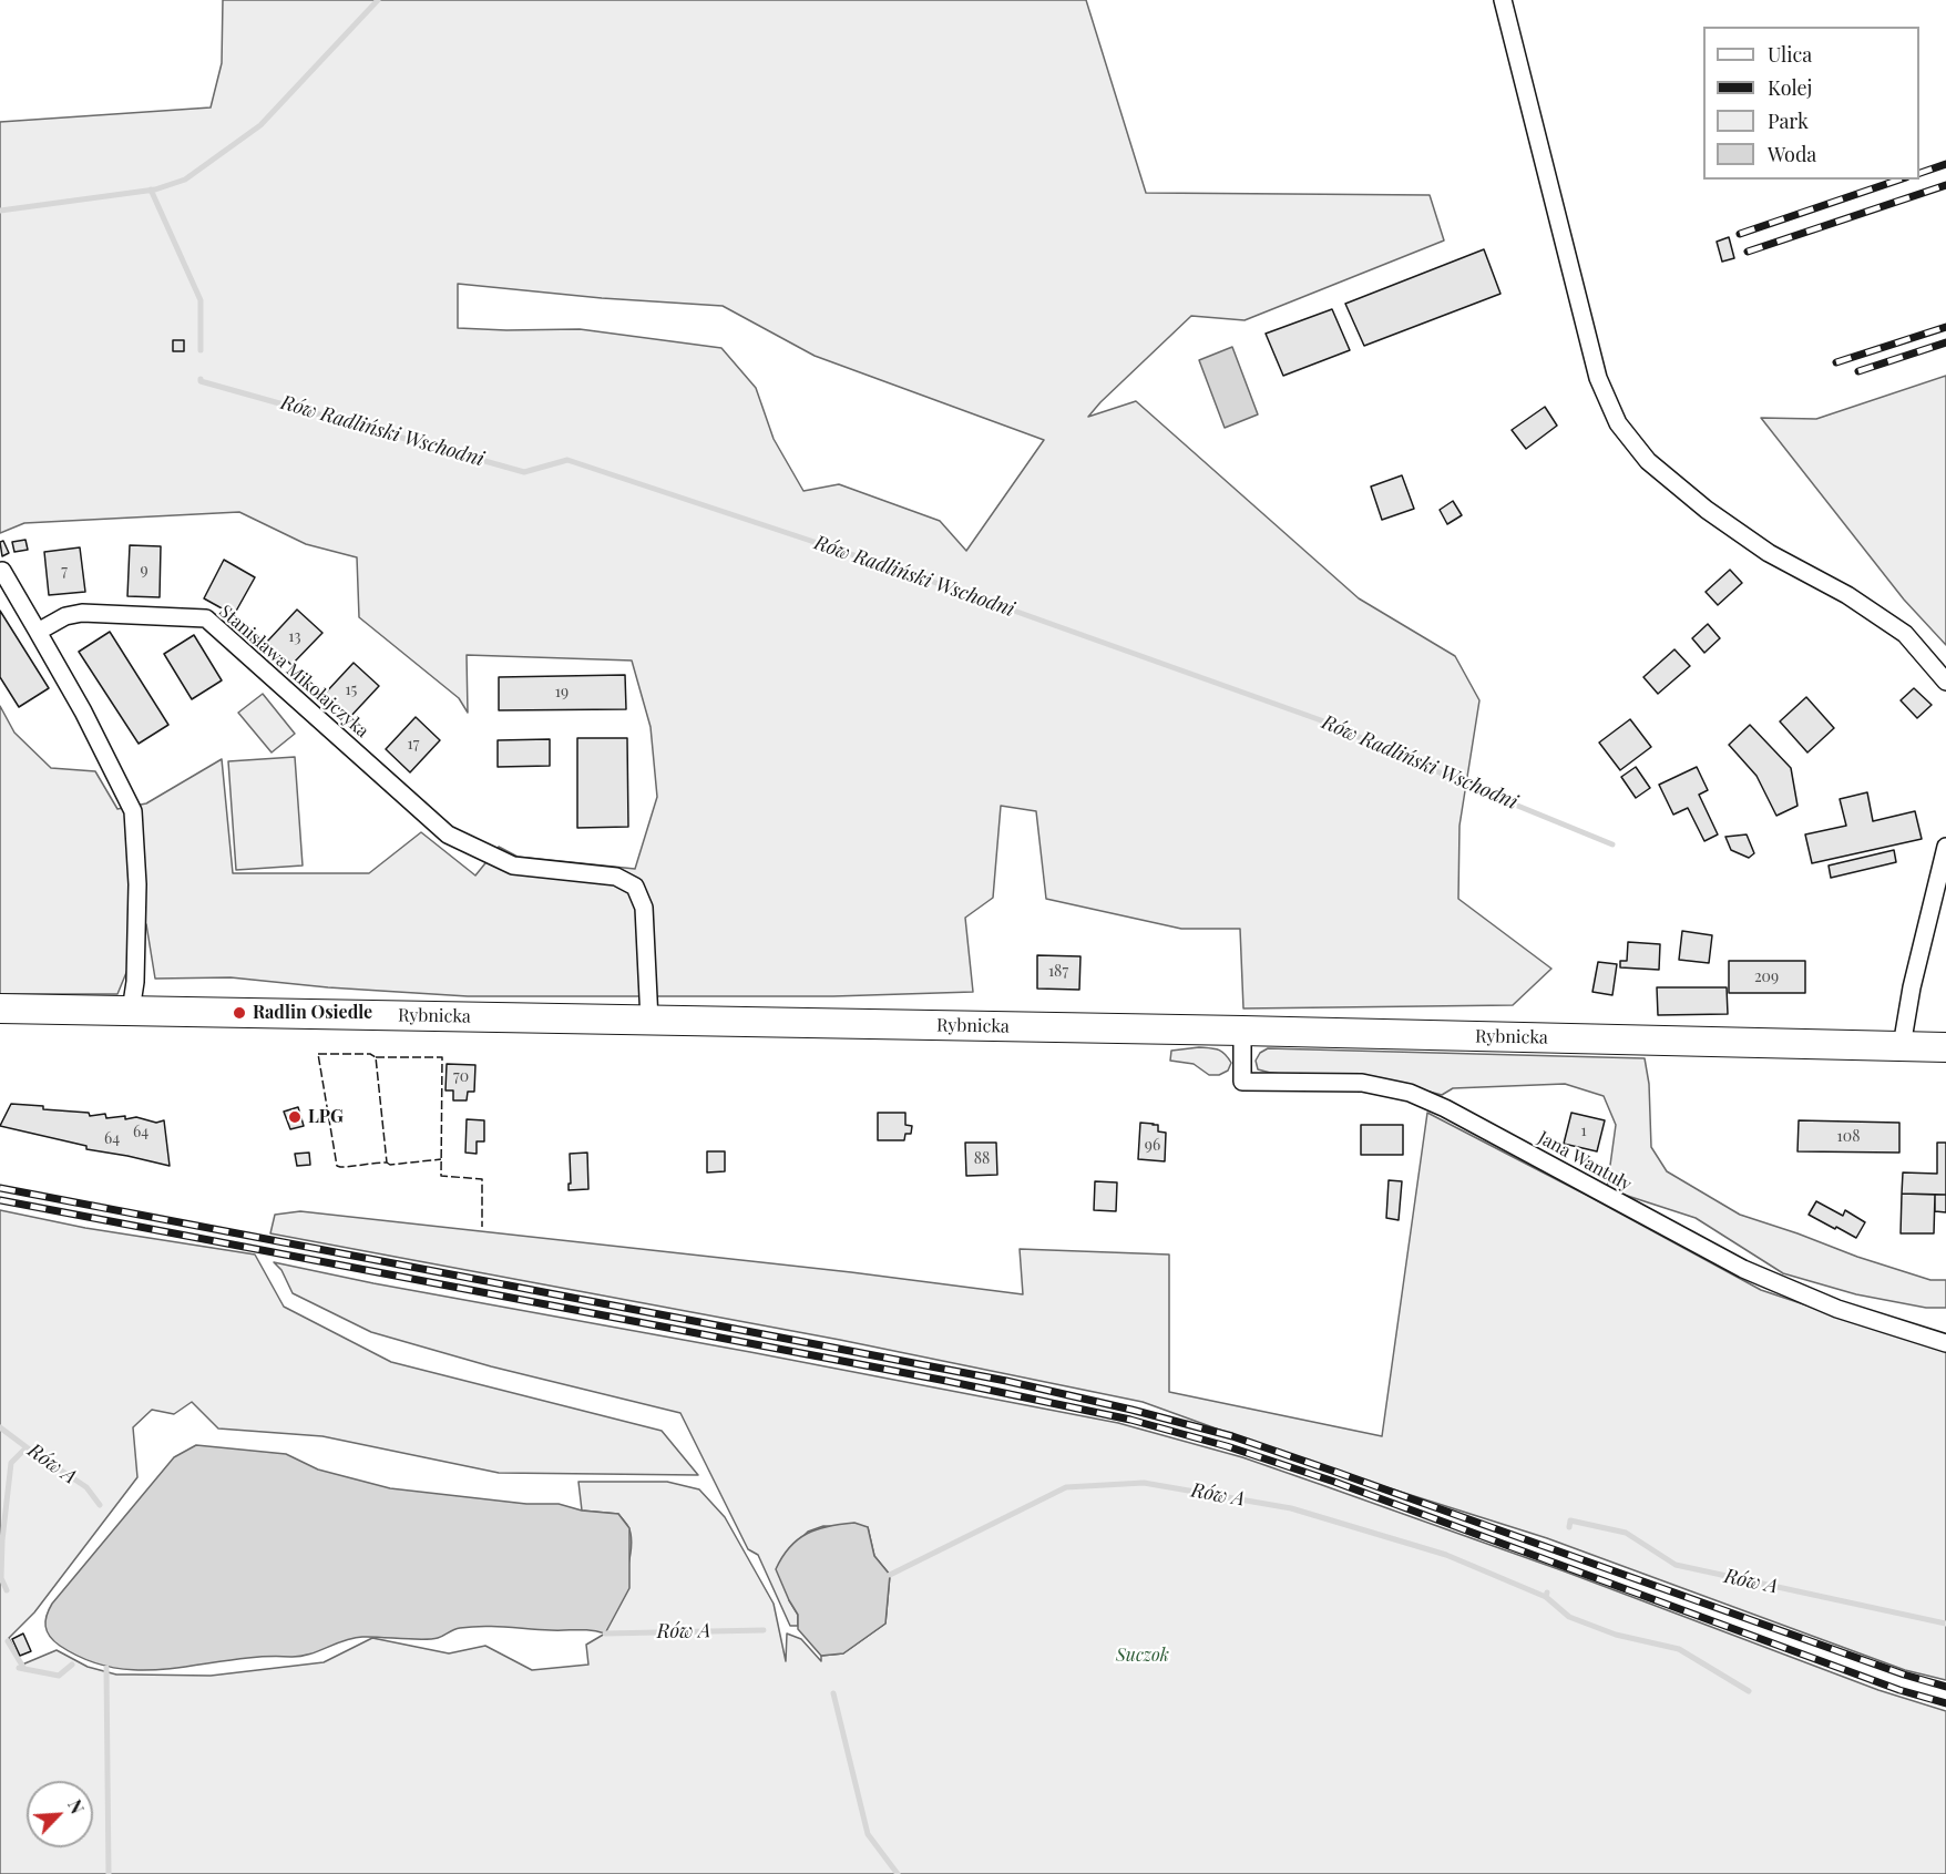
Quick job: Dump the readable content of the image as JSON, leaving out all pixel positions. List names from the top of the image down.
{
  "streets": {
    "main road": ["Rybnicka"],
    "street": ["Stanisława Mikołajczyka", "Jana Wantuły"]
  },
  "crossings": [
    ["Stanisława Mikołajczyka", "Rybnicka"],
    ["Rybnicka", "Jana Wantuły"]
  ],
  "water": ["Rów Radliński Wschodni", "Rów A"],
  "parks": ["Suczok"],
  "places": ["Radlin Osiedle", "LPG"],
  "house_numbers": [
    "9",
    "7",
    "13",
    "15",
    "19",
    "17",
    "187",
    "209",
    "70",
    "1",
    "64",
    "108",
    "64",
    "96",
    "88"
  ],
  "legend": [
    "Ulica",
    "Kolej",
    "Park",
    "Woda"
  ],
  "north": "top right"
}
